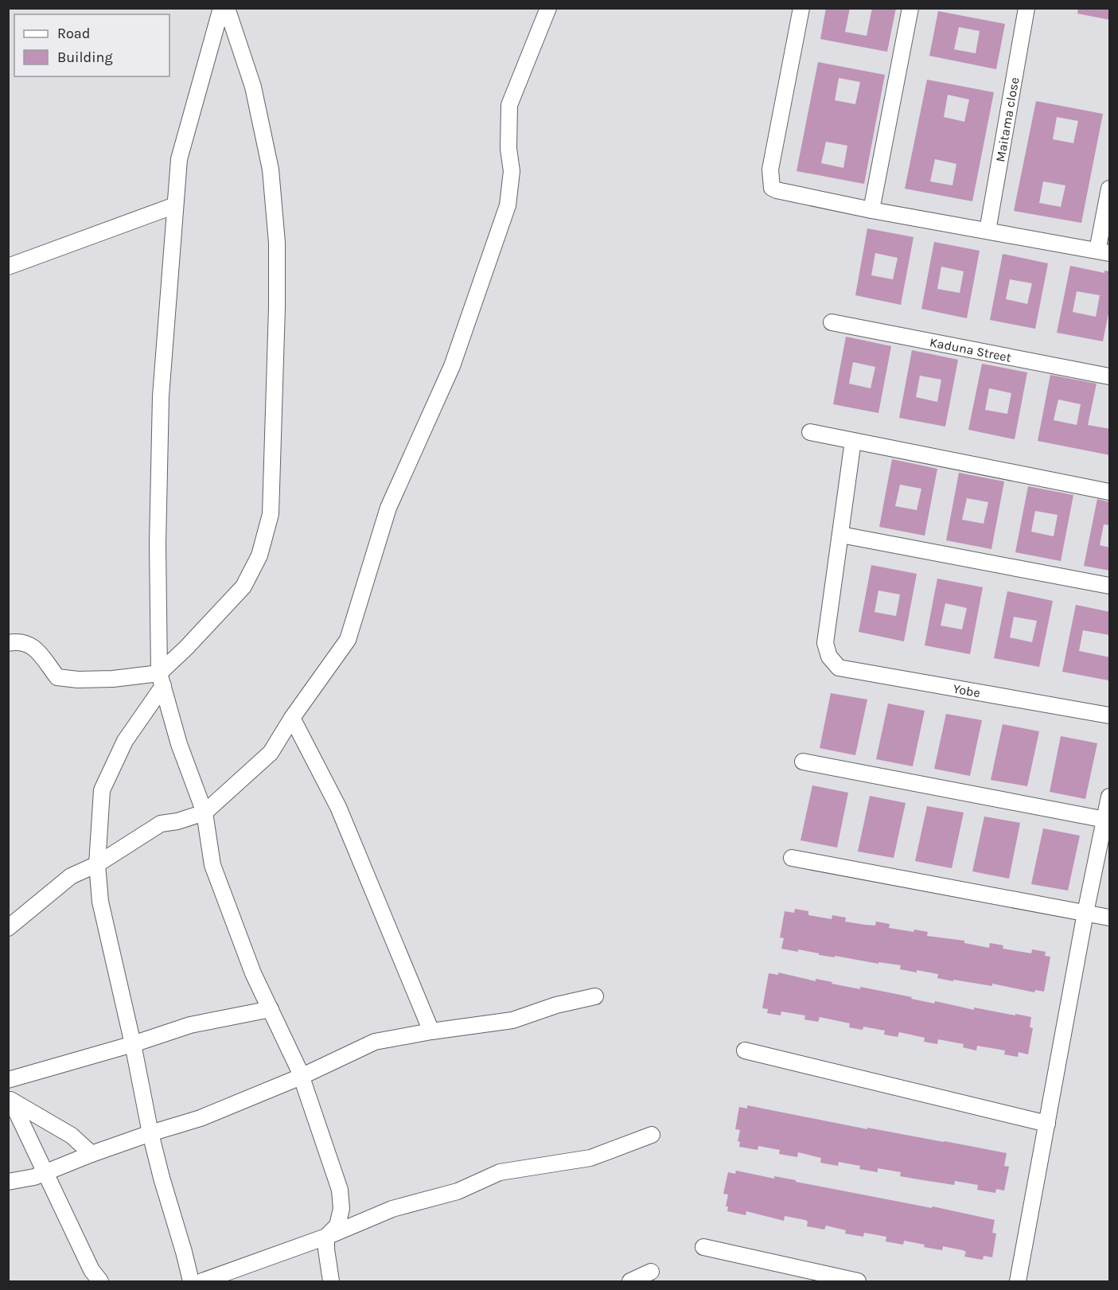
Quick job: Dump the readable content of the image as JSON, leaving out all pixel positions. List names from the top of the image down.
{
  "streets": {
    "street": ["Maitama close", "Kaduna Street", "Yobe"]
  },
  "legend": ["Road", "Building"]
}
